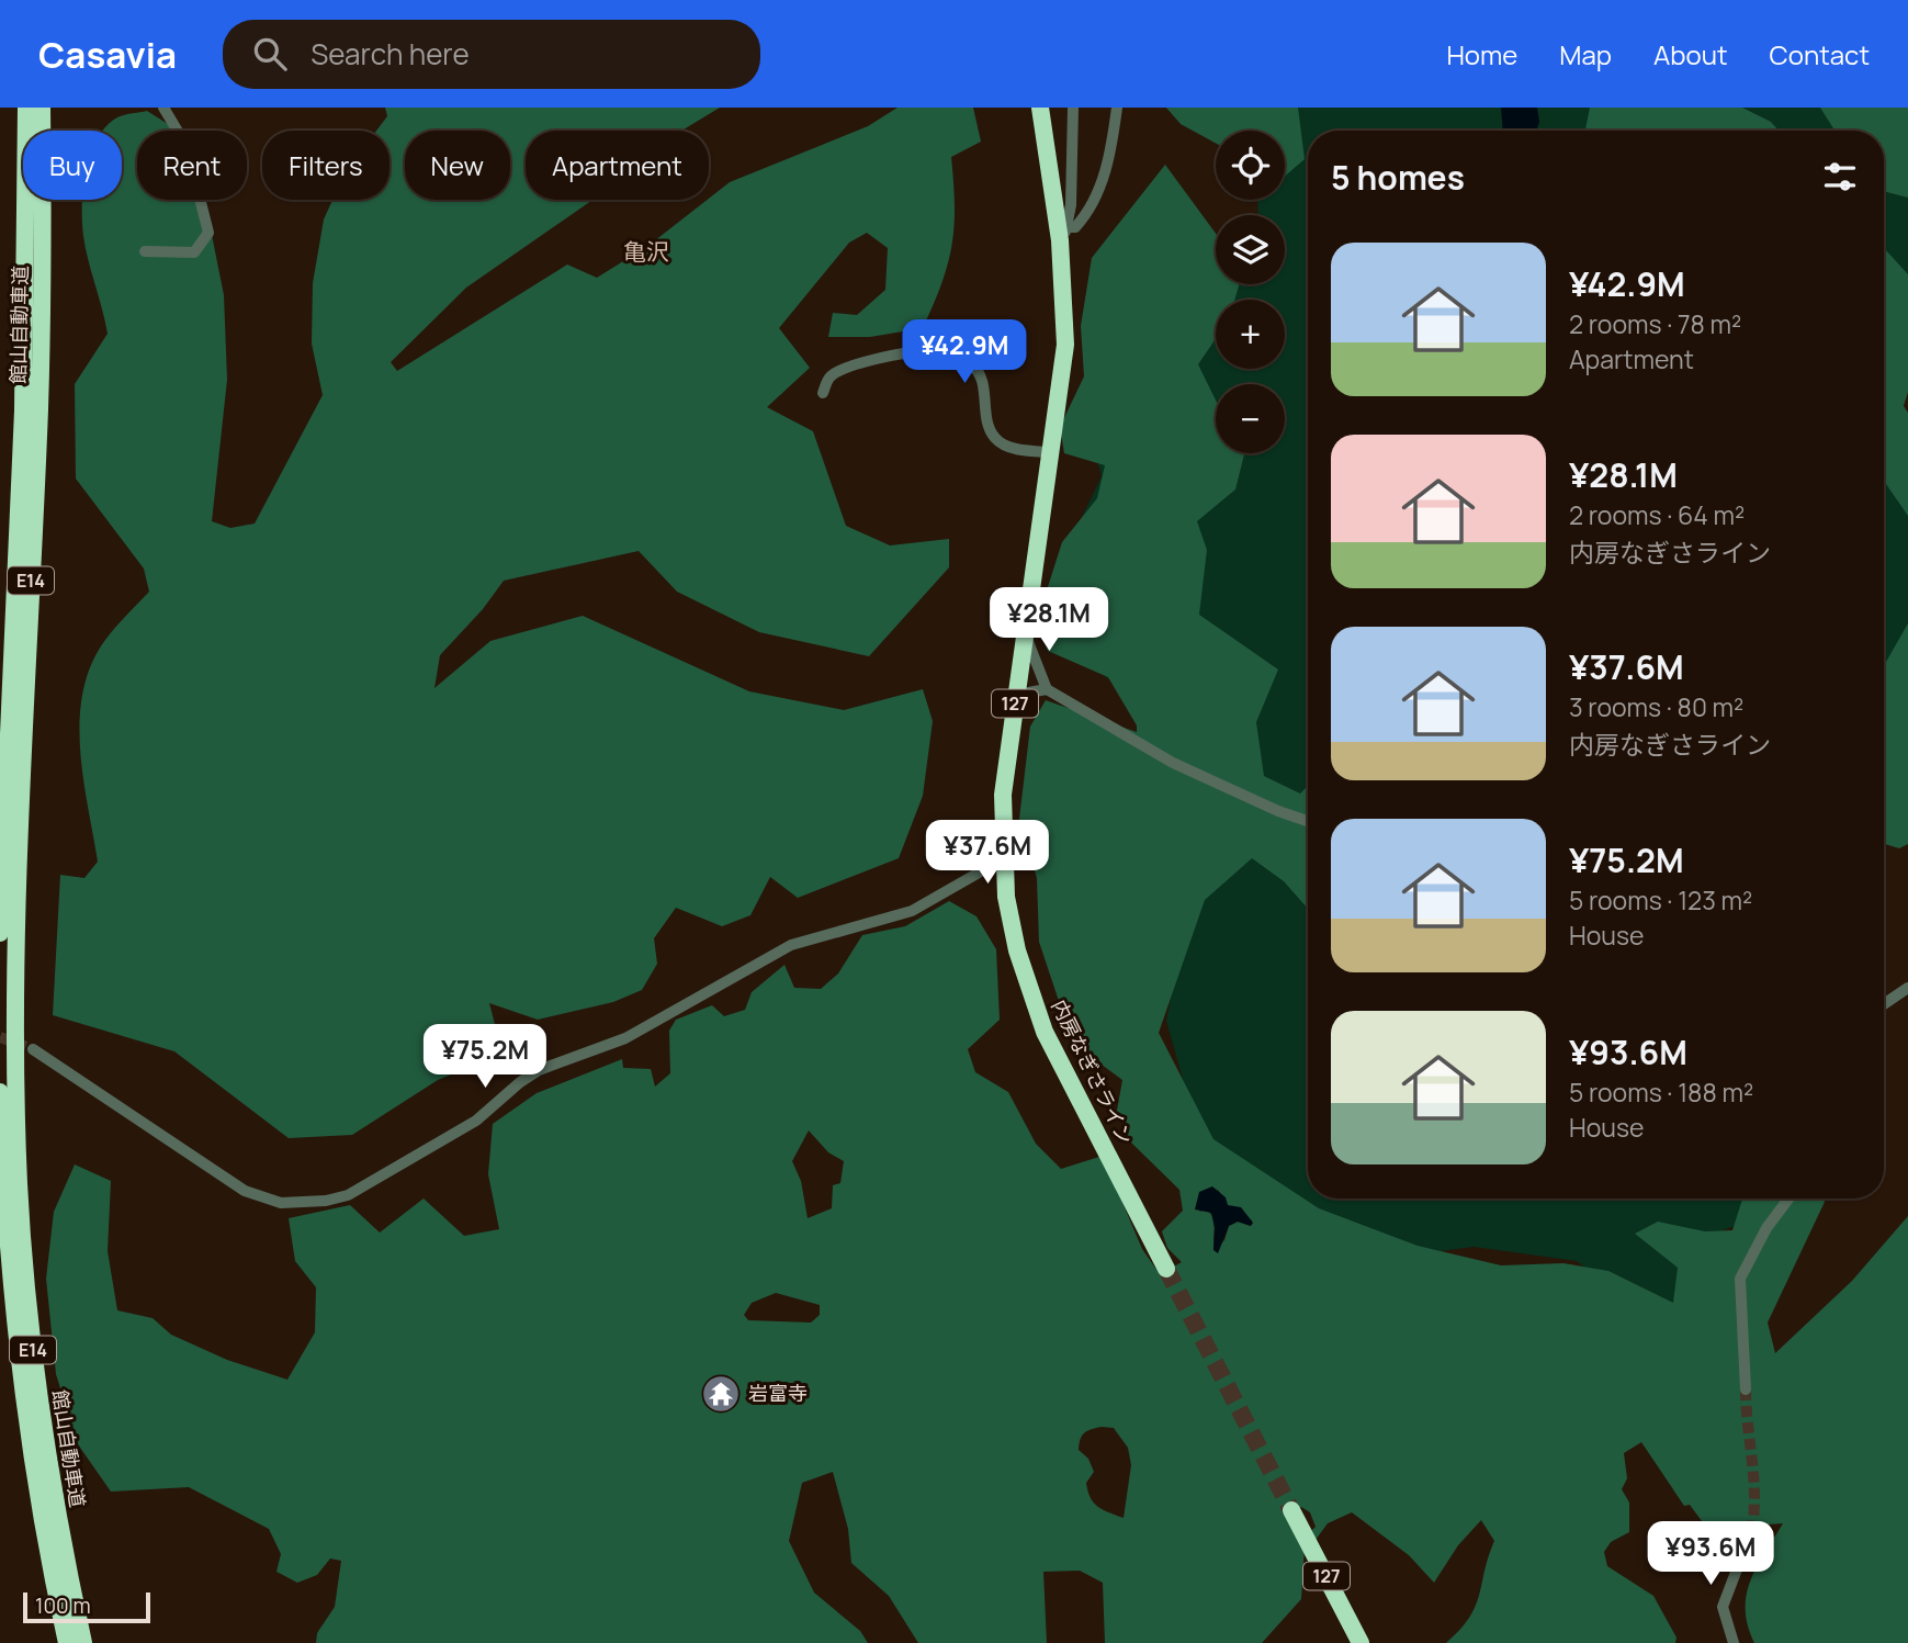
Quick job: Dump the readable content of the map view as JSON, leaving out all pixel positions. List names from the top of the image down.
{
  "streets": {
    "highway": [
      "館山自動車道",
      "E14",
      "127",
      "内房なぎさライン"
    ]
  },
  "districts": ["亀沢"],
  "places": {
    "temple": ["岩富寺"]
  },
  "scale_bar": "100 m",
  "page": {
    "header": "Casavia",
    "search": "Search here",
    "nav": [
      "Home",
      "Map",
      "About",
      "Contact"
    ],
    "map_buttons": ["+", "−"],
    "chip": [
      "Buy",
      "Rent",
      "Filters",
      "New",
      "Apartment"
    ],
    "heading": "5 homes",
    "list": [
      {
        "name": "¥42.9M",
        "note": "2 rooms · 78 m² · Apartment"
      },
      {
        "name": "¥28.1M",
        "note": "2 rooms · 64 m² · 内房なぎさライン"
      },
      {
        "name": "¥37.6M",
        "note": "3 rooms · 80 m² · 内房なぎさライン"
      },
      {
        "name": "¥75.2M",
        "note": "5 rooms · 123 m² · House"
      },
      {
        "name": "¥93.6M",
        "note": "5 rooms · 188 m² · House"
      }
    ],
    "price": [
      "¥42.9M",
      "¥28.1M",
      "¥37.6M",
      "¥75.2M",
      "¥93.6M"
    ],
    "scale": "100 m"
  }
}
